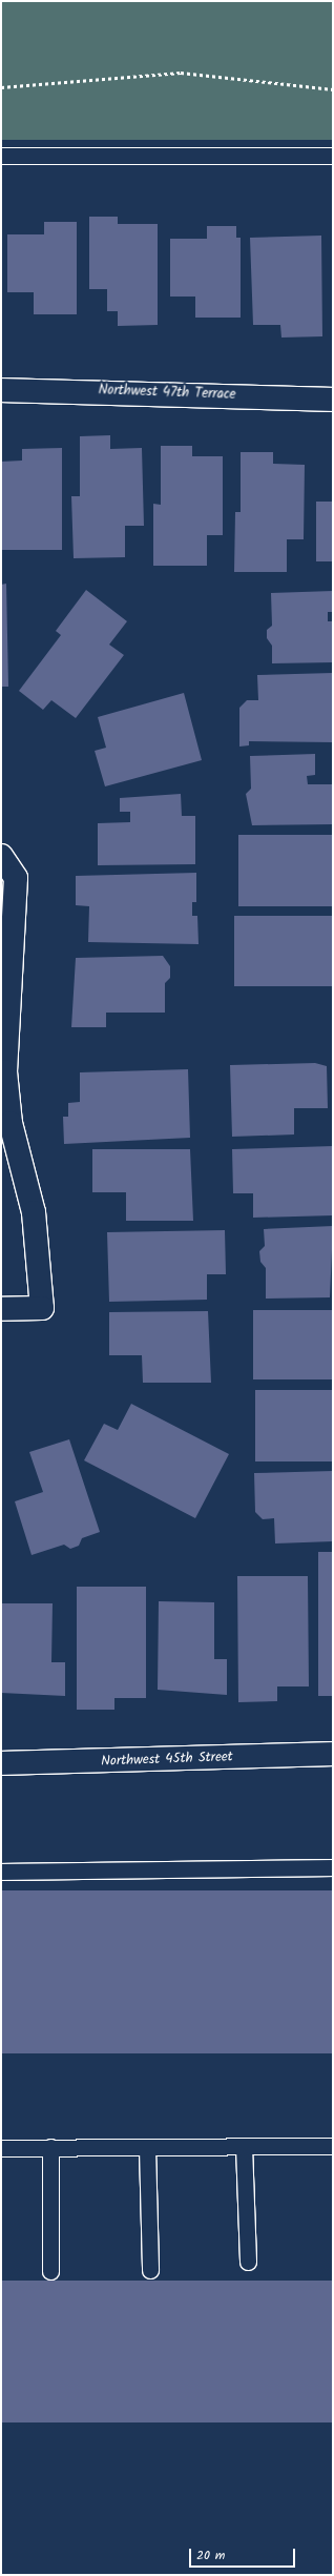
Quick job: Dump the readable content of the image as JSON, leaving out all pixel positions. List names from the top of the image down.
{
  "streets": {
    "street": ["Northwest 47th Terrace", "Northwest 45th Street"]
  },
  "scale_bar": "20 m"
}
